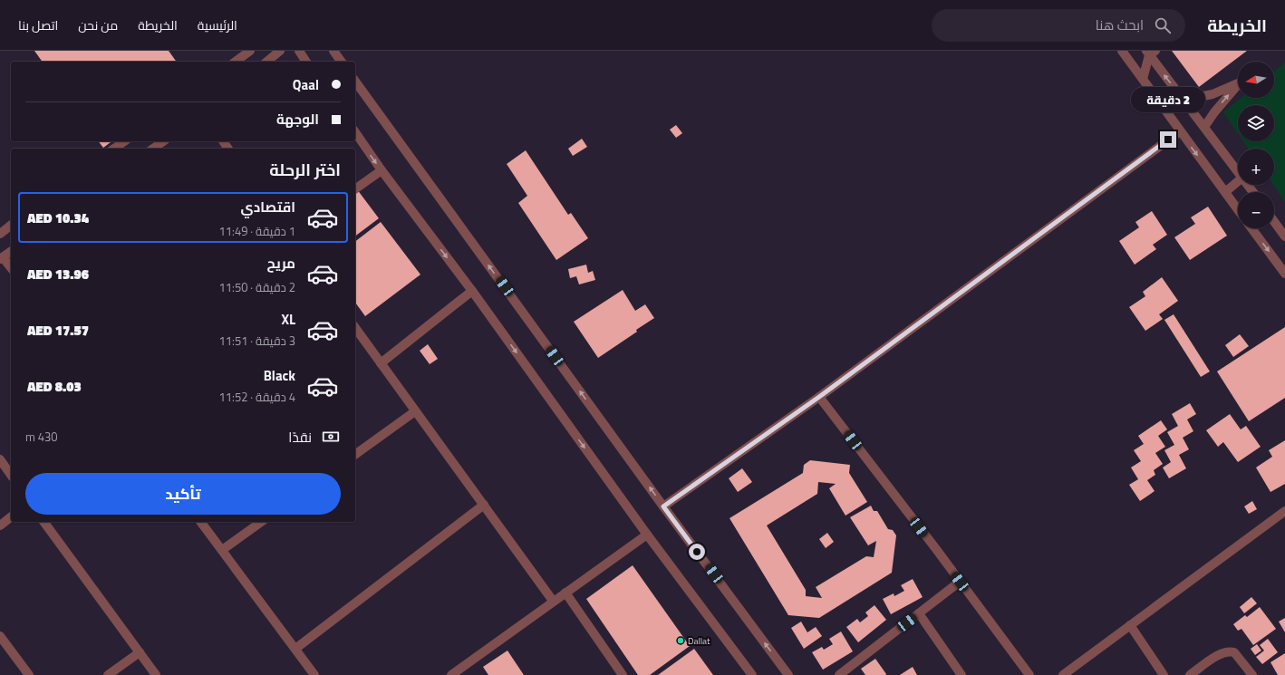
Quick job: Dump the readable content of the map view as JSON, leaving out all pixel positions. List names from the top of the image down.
{
  "places": ["Dallat"],
  "north": "left",
  "page": {
    "header": "الخريطة",
    "search": "ابحث هنا",
    "nav": [
      "الرئيسية",
      "الخريطة",
      "من نحن",
      "اتصل بنا"
    ],
    "map_buttons": ["+", "−"],
    "banner": ["Qaal", "الوجهة"],
    "bubble": "2 دقيقة",
    "heading": "اختر الرحلة",
    "list": [
      {
        "name": "اقتصادي",
        "note": "1 دقيقة · 11:49",
        "value": "AED 10.34"
      },
      {
        "name": "مريح",
        "note": "2 دقيقة · 11:50",
        "value": "AED 13.96"
      },
      {
        "name": "XL",
        "note": "3 دقيقة · 11:51",
        "value": "AED 17.57"
      },
      {
        "name": "Black",
        "note": "4 دقيقة · 11:52",
        "value": "AED 8.03"
      }
    ],
    "pay": ["نقدًا", "430 m"],
    "buttons": "تأكيد"
  }
}
